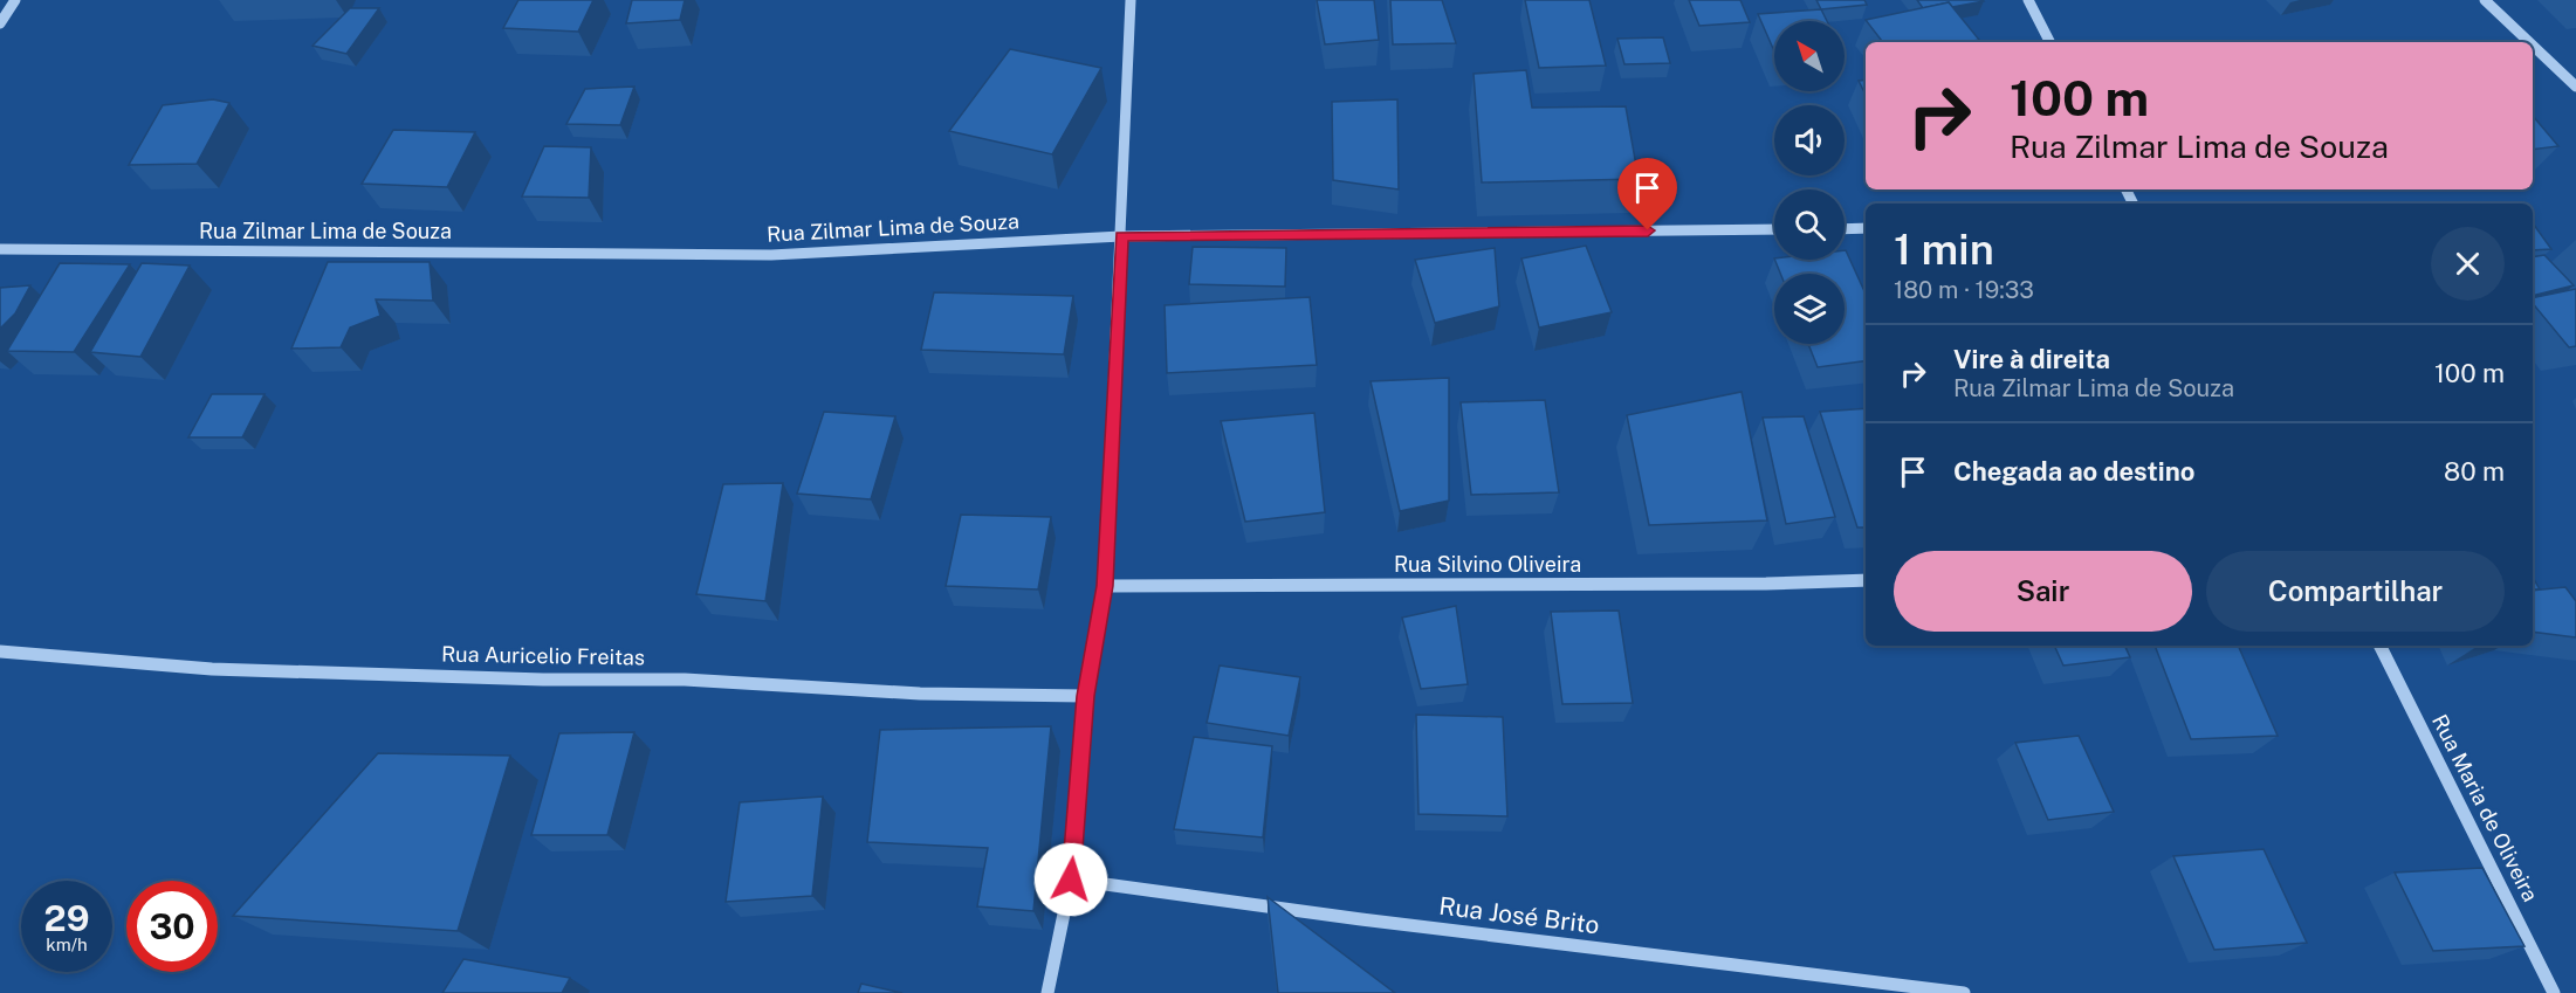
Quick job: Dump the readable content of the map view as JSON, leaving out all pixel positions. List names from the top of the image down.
{
  "streets": {
    "street": [
      "Rua Zilmar Lima de Souza",
      "Rua Silvino Oliveira",
      "Rua Auricelio Freitas",
      "Rua Maria de Oliveira",
      "Rua José Brito"
    ]
  },
  "north": "top left",
  "page": {
    "turn": ["100 m", "Rua Zilmar Lima de Souza"],
    "heading": ["1 min", "180 m · 19:33"],
    "list": [
      {
        "name": "Vire à direita",
        "note": "Rua Zilmar Lima de Souza",
        "value": "100 m"
      },
      {
        "name": "Chegada ao destino",
        "value": "80 m"
      }
    ],
    "buttons": ["Sair", "Compartilhar"],
    "speed": "29 km/h",
    "limit": "30"
  }
}
